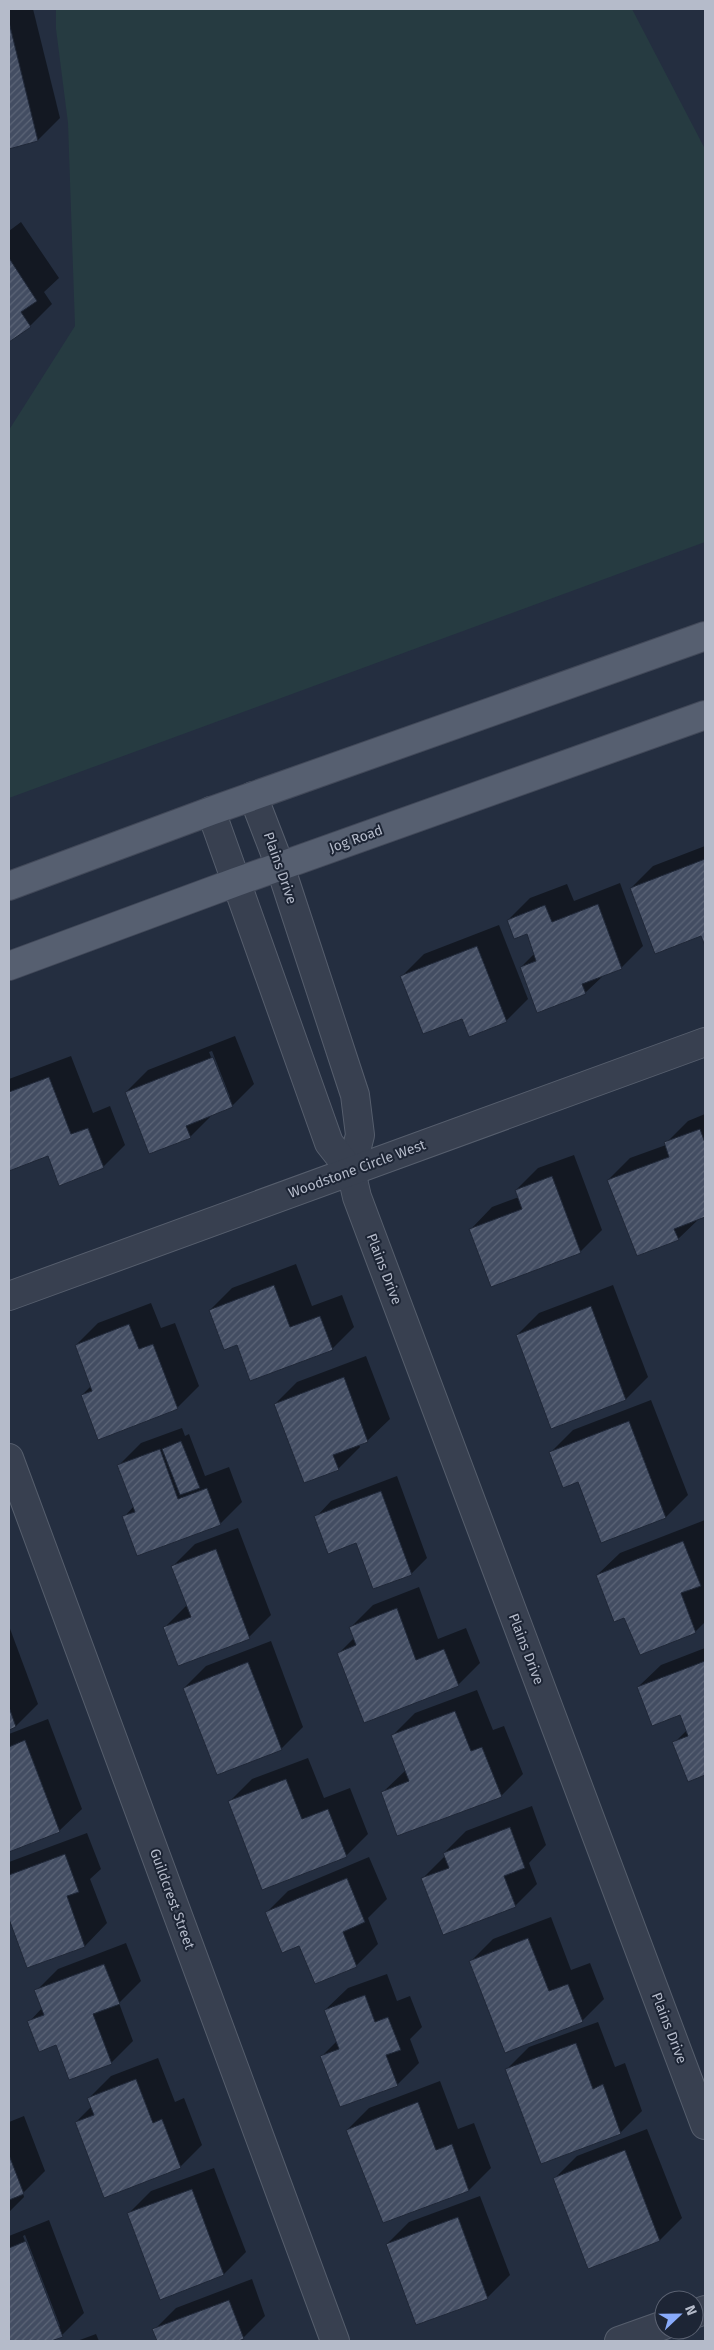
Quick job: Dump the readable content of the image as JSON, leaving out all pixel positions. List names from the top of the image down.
{
  "streets": {
    "main road": ["Jog Road"],
    "street": ["Plains Drive", "Woodstone Circle West", "Guildcrest Street"]
  },
  "crossings": [
    ["Jog Road", "Plains Drive"],
    ["Plains Drive", "Woodstone Circle West"]
  ],
  "north": "right"
}
